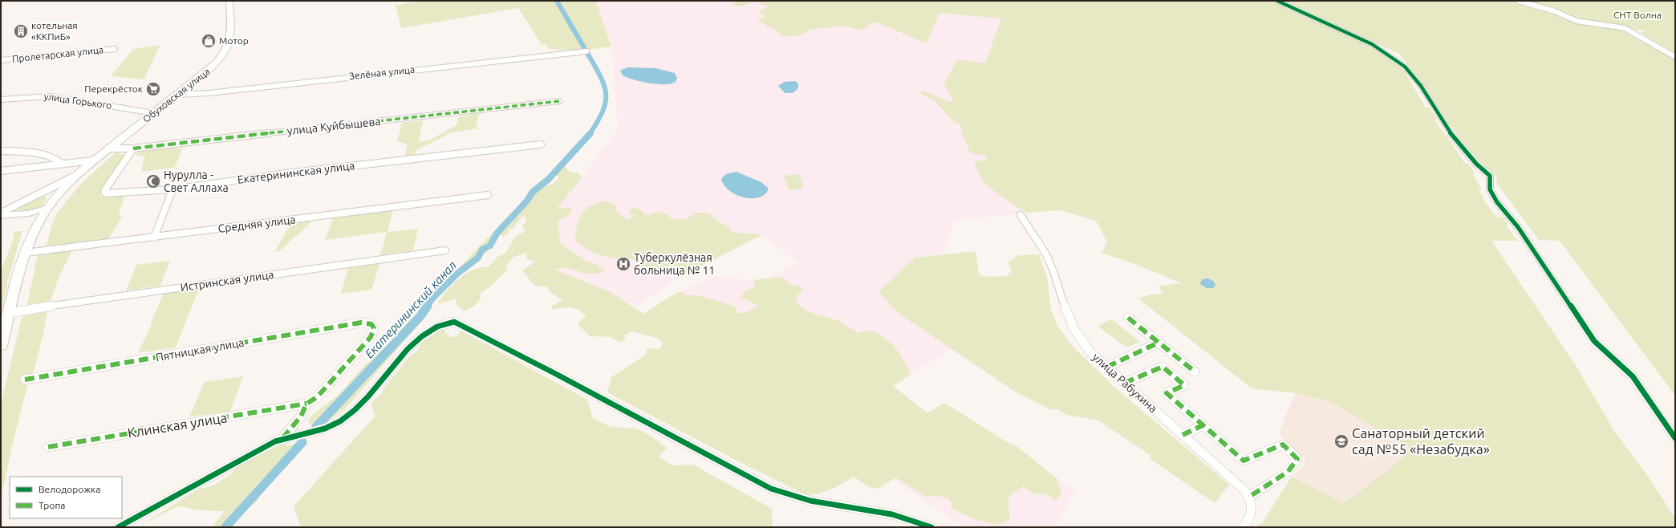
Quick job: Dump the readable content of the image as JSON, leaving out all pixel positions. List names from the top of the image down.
{
  "streets": {
    "main road": ["Обуховская улица"],
    "street": [
      "Пролетарская улица",
      "Зелёная улица",
      "улица Горького",
      "улица Куйбышева",
      "Екатерининская улица",
      "Средняя улица",
      "Истринская улица",
      "Пятницкая улица",
      "улица Рабухина",
      "Клинская улица"
    ]
  },
  "crossings": [
    ["Зелёная улица", "Обуховская улица"],
    ["Обуховская улица", "улица Горького"],
    ["Обуховская улица", "улица Куйбышева"],
    ["Обуховская улица", "Средняя улица"],
    ["Обуховская улица", "Истринская улица"],
    ["улица Куйбышева", "Екатерининская улица"],
    ["Пятницкая улица", "Клинская улица"]
  ],
  "water": ["Екатерининский канал"],
  "parks": ["СНТ Волна"],
  "places": {
    "building": ["котельная «ККПиБ»"],
    "shop": ["Мотор"],
    "supermarket": ["Перекрёсток"],
    "mosque": ["Нурулла - Свет Аллаха"],
    "hospital": ["Туберкулёзная больница № 11"],
    "school or university": ["Санаторный детский сад №55 «Незабудка»"]
  },
  "legend": ["Велодорожка", "Тропа"]
}
